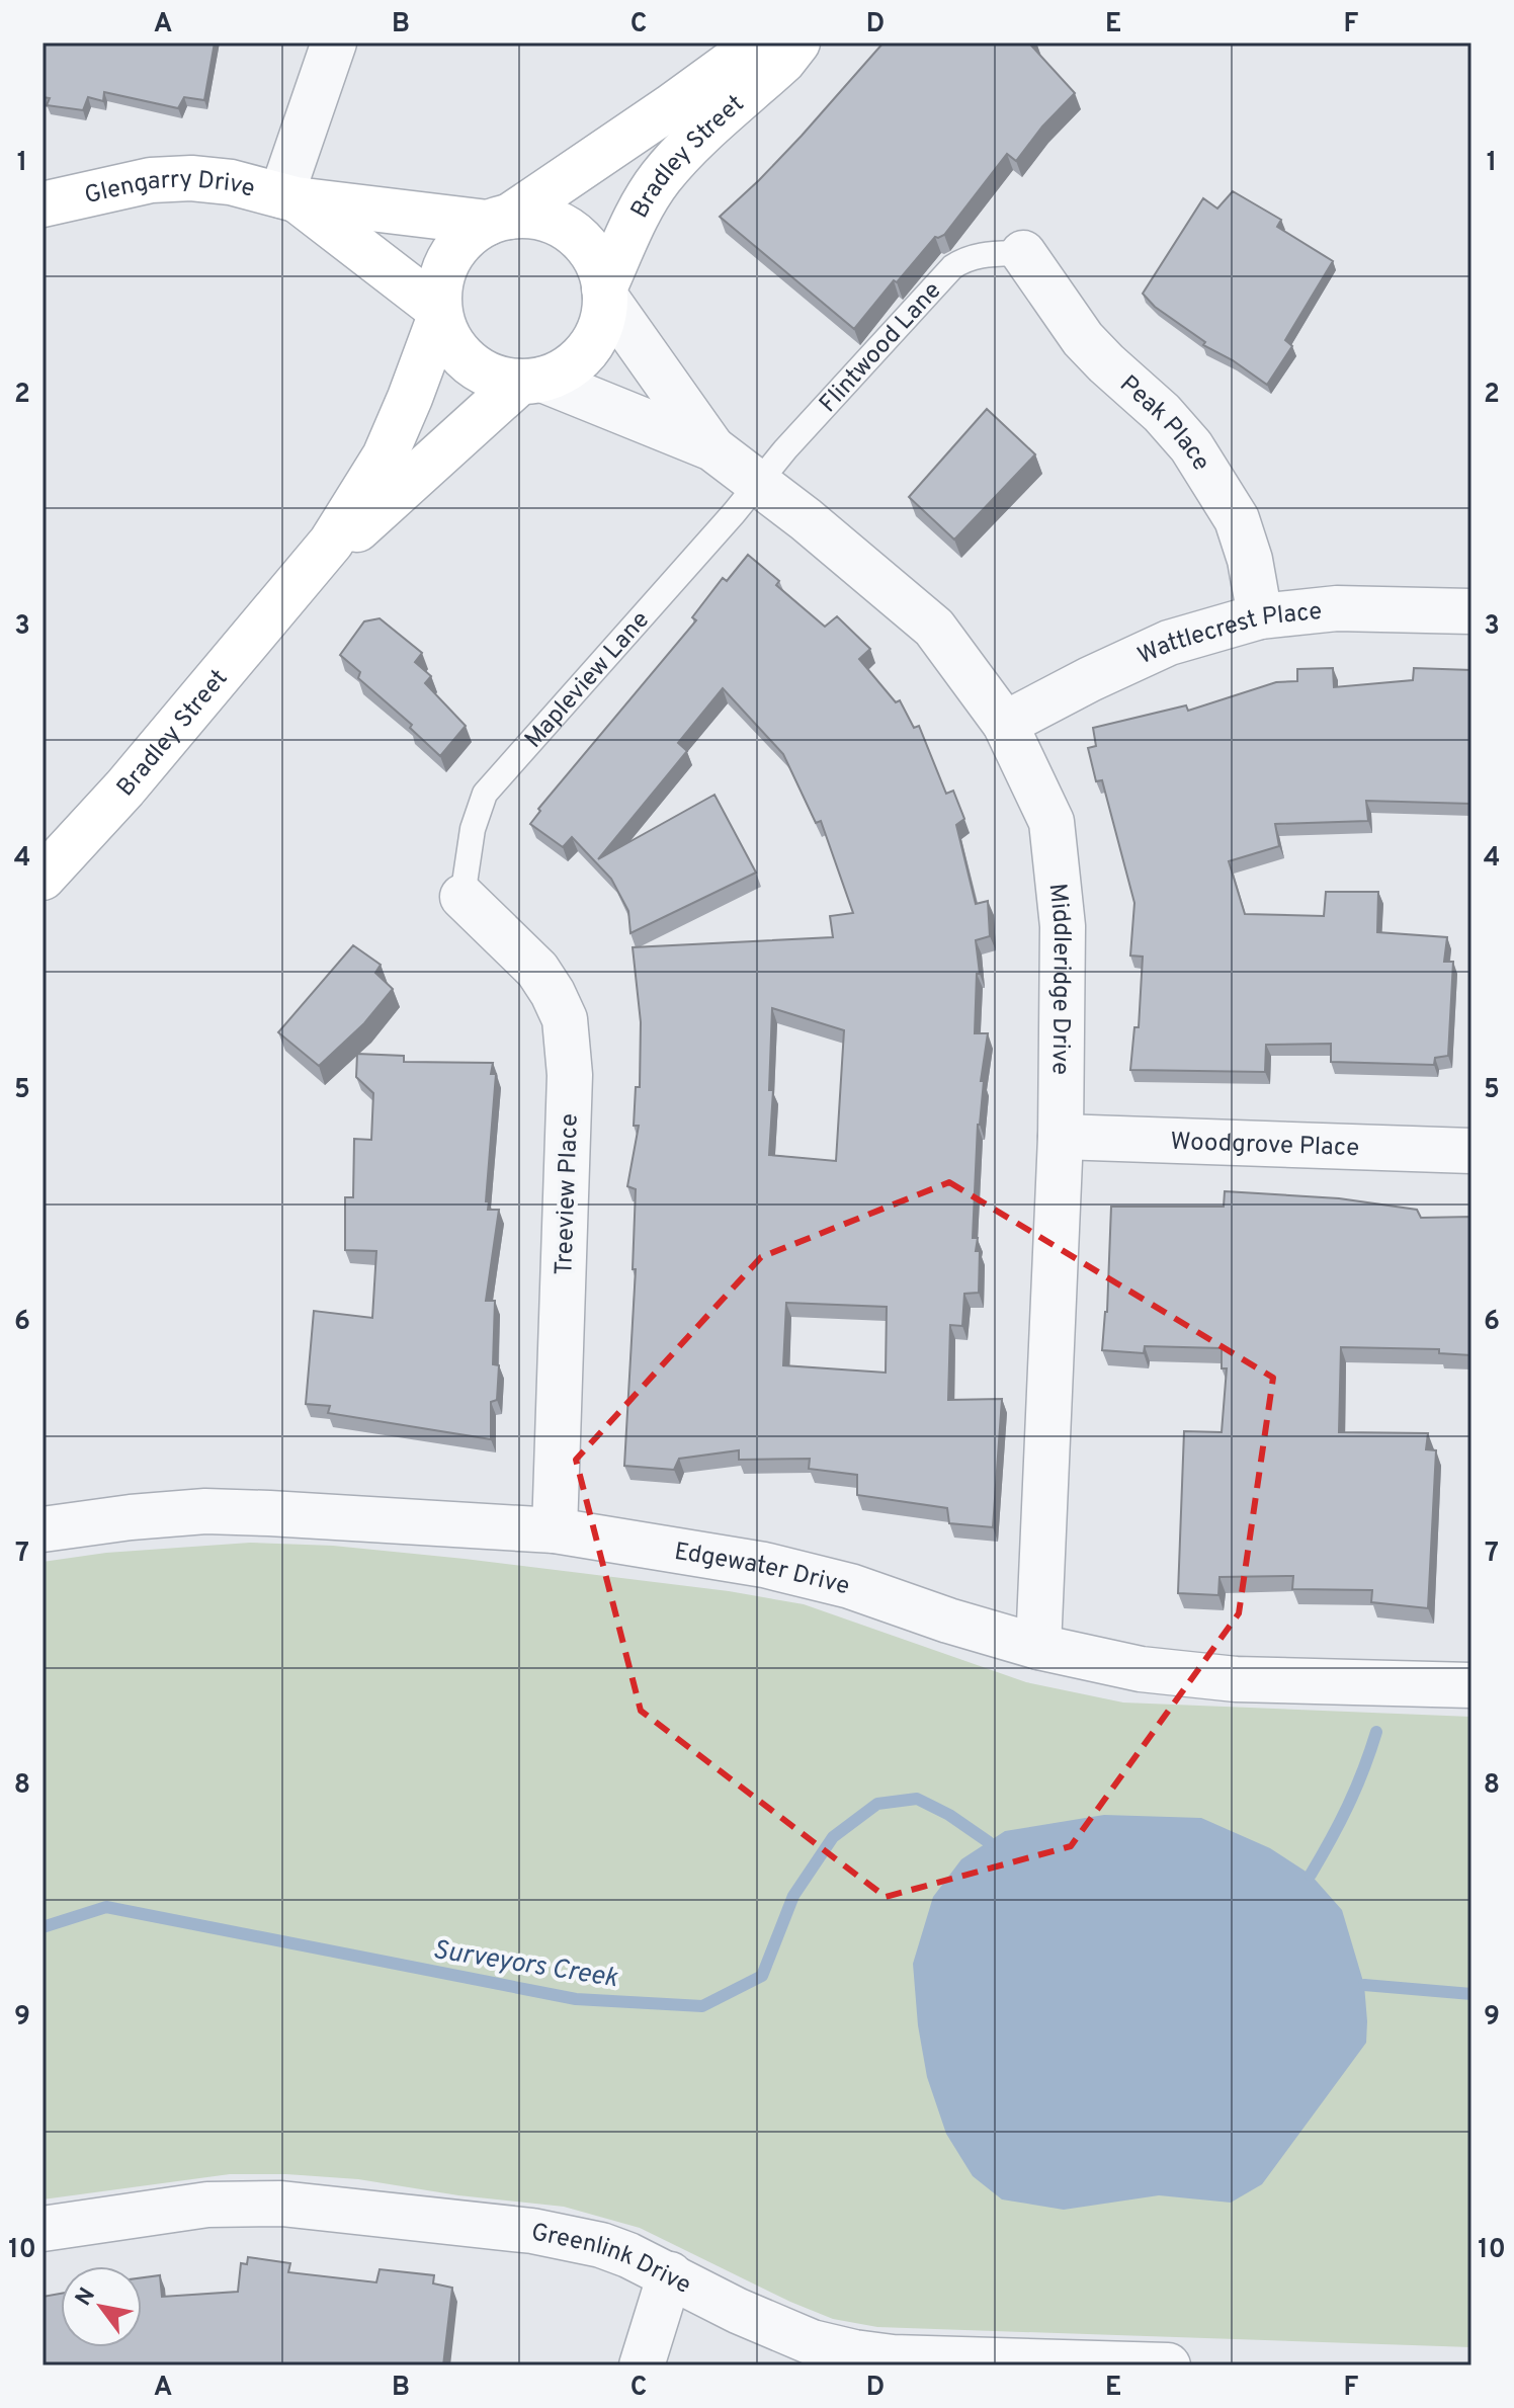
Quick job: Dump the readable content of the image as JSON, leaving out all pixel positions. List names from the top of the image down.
{
  "streets": {
    "main road": ["Bradley Street", "Glengarry Drive"],
    "street": [
      "Peak Place",
      "Wattlecrest Place",
      "Middleridge Drive",
      "Woodgrove Place",
      "Treeview Place",
      "Edgewater Drive",
      "Greenlink Drive"
    ],
    "lane": ["Flintwood Lane", "Mapleview Lane"]
  },
  "crossings": [
    ["Bradley Street", "Glengarry Drive"],
    ["Bradley Street", "Middleridge Drive"],
    ["Glengarry Drive", "Middleridge Drive"],
    ["Flintwood Lane", "Peak Place"],
    ["Flintwood Lane", "Mapleview Lane"],
    ["Flintwood Lane", "Middleridge Drive"],
    ["Peak Place", "Wattlecrest Place"],
    ["Wattlecrest Place", "Middleridge Drive"],
    ["Mapleview Lane", "Middleridge Drive"],
    ["Mapleview Lane", "Treeview Place"],
    ["Middleridge Drive", "Woodgrove Place"],
    ["Middleridge Drive", "Edgewater Drive"],
    ["Treeview Place", "Edgewater Drive"]
  ],
  "water": ["Surveyors Creek"],
  "north": "top left",
  "grid": {
    "columns": [
      "A",
      "B",
      "C",
      "D",
      "E",
      "F"
    ],
    "rows": [
      "1",
      "2",
      "3",
      "4",
      "5",
      "6",
      "7",
      "8",
      "9",
      "10"
    ]
  }
}
